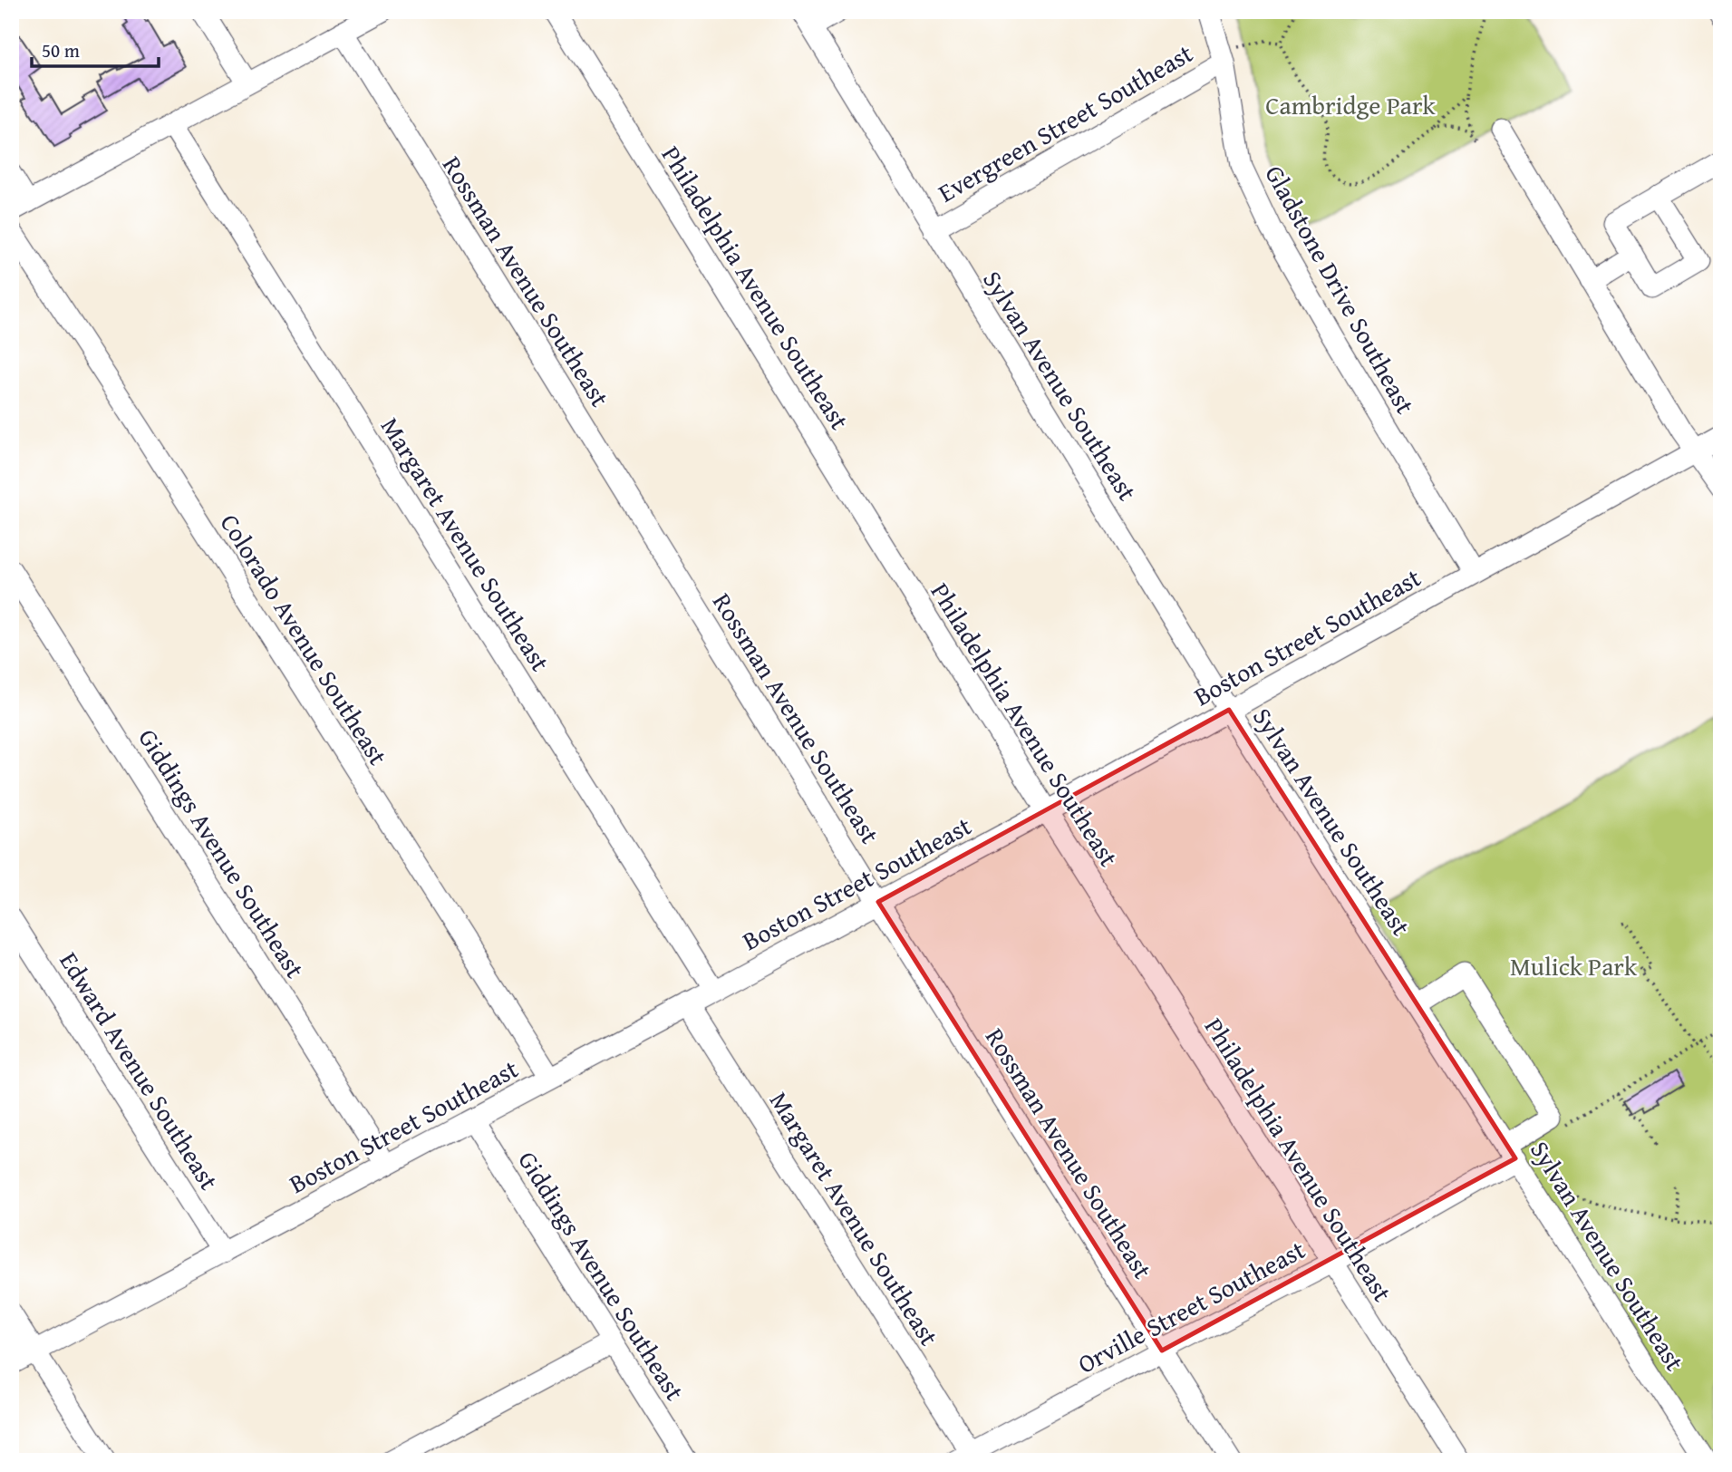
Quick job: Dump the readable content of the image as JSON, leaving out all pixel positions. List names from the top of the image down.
{
  "streets": {
    "street": [
      "Evergreen Street Southeast",
      "Rossman Avenue Southeast",
      "Philadelphia Avenue Southeast",
      "Gladstone Drive Southeast",
      "Sylvan Avenue Southeast",
      "Margaret Avenue Southeast",
      "Boston Street Southeast",
      "Colorado Avenue Southeast",
      "Giddings Avenue Southeast",
      "Edward Avenue Southeast",
      "Orville Street Southeast"
    ]
  },
  "crossings": [
    ["Evergreen Street Southeast", "Gladstone Drive Southeast"],
    ["Evergreen Street Southeast", "Sylvan Avenue Southeast"],
    ["Rossman Avenue Southeast", "Boston Street Southeast"],
    ["Rossman Avenue Southeast", "Orville Street Southeast"],
    ["Philadelphia Avenue Southeast", "Boston Street Southeast"],
    ["Philadelphia Avenue Southeast", "Orville Street Southeast"],
    ["Gladstone Drive Southeast", "Boston Street Southeast"],
    ["Sylvan Avenue Southeast", "Boston Street Southeast"],
    ["Sylvan Avenue Southeast", "Orville Street Southeast"],
    ["Margaret Avenue Southeast", "Boston Street Southeast"],
    ["Margaret Avenue Southeast", "Orville Street Southeast"],
    ["Boston Street Southeast", "Colorado Avenue Southeast"],
    ["Boston Street Southeast", "Giddings Avenue Southeast"],
    ["Boston Street Southeast", "Edward Avenue Southeast"]
  ],
  "parks": ["Cambridge Park", "Mulick Park"],
  "scale_bar": "50 m"
}
